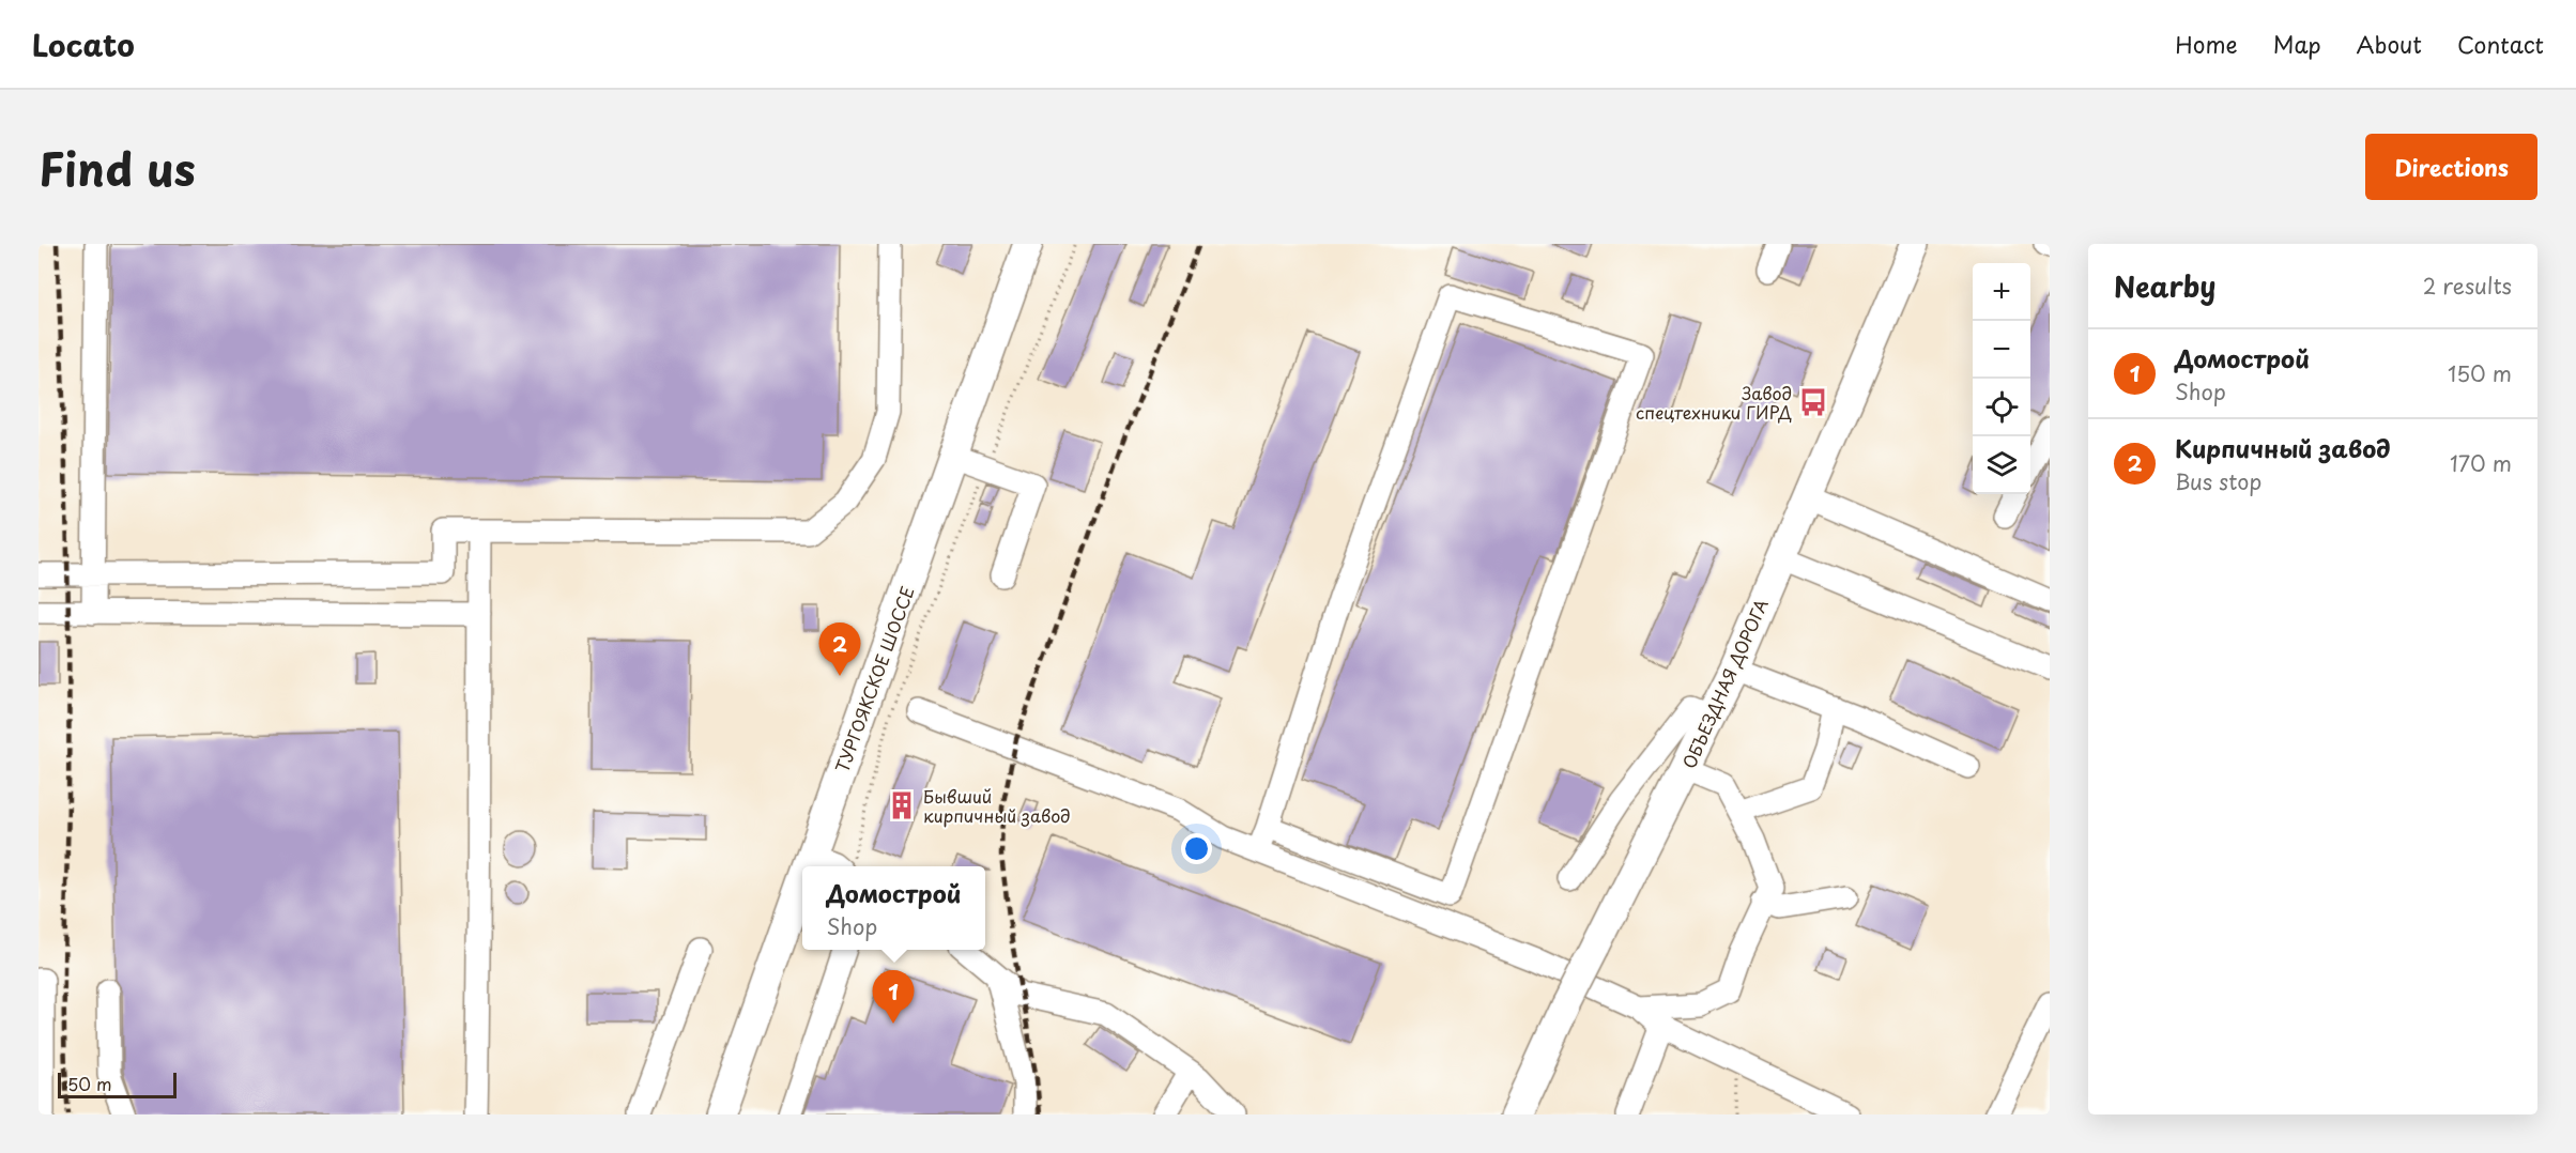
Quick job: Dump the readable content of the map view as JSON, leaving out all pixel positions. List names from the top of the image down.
{
  "streets": {
    "main road": ["ТУРГОЯКСКОЕ ШОССЕ", "ОБЪЕЗДНАЯ ДОРОГА"]
  },
  "places": {
    "bus stop": ["Завод спецтехники ГИРД"],
    "building": ["Бывший кирпичный завод"]
  },
  "scale_bar": "50 m",
  "page": {
    "header": "Locato",
    "nav": [
      "Home",
      "Map",
      "About",
      "Contact"
    ],
    "title": "Find us",
    "buttons": "Directions",
    "heading": ["Nearby", "2 results"],
    "map_buttons": ["+", "−"],
    "list": [
      {
        "mark": "1",
        "name": "Домострой",
        "note": "Shop",
        "value": "150 m"
      },
      {
        "mark": "2",
        "name": "Кирпичный завод",
        "note": "Bus stop",
        "value": "170 m"
      }
    ],
    "pins": ["2", "1"],
    "popup": ["Домострой", "Shop"],
    "scale": "50 m"
  }
}
